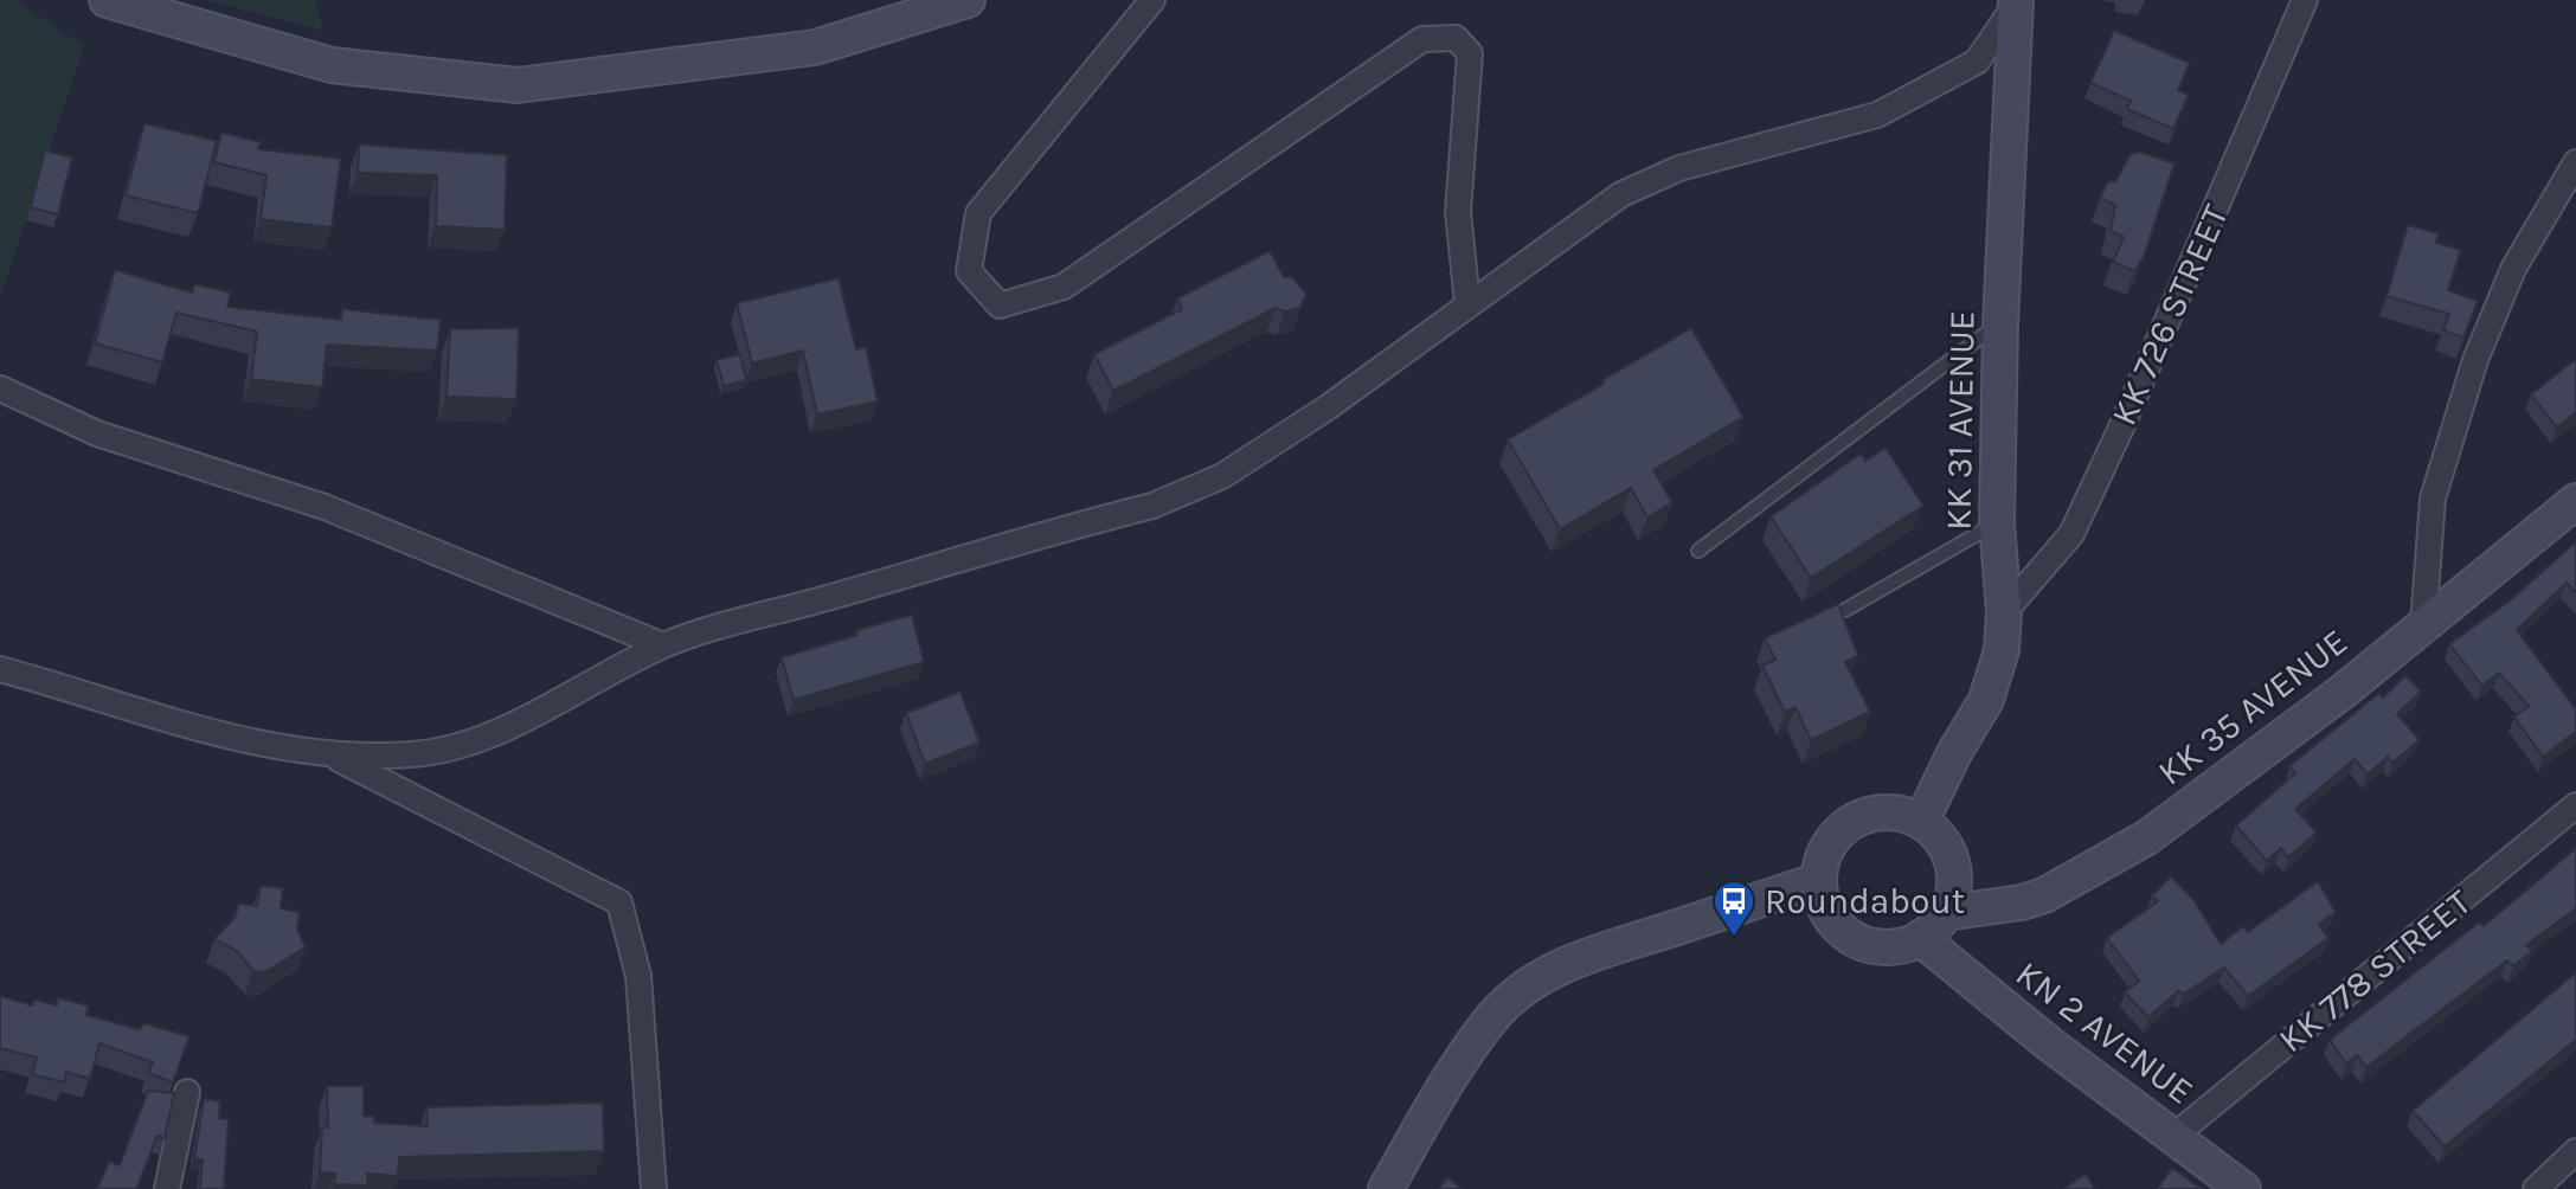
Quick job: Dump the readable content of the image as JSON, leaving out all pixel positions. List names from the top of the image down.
{
  "streets": {
    "main road": ["KK 31 AVENUE", "KK 35 AVENUE", "KN 2 AVENUE"],
    "street": ["KK 726 STREET", "KK 778 STREET"]
  },
  "crossings": [
    ["KK 726 STREET", "KK 31 AVENUE"],
    ["KK 31 AVENUE", "KK 35 AVENUE"],
    ["KK 31 AVENUE", "KN 2 AVENUE"],
    ["KK 35 AVENUE", "KN 2 AVENUE"],
    ["KK 778 STREET", "KN 2 AVENUE"]
  ],
  "places": {
    "bus stop": ["Roundabout"]
  }
}
